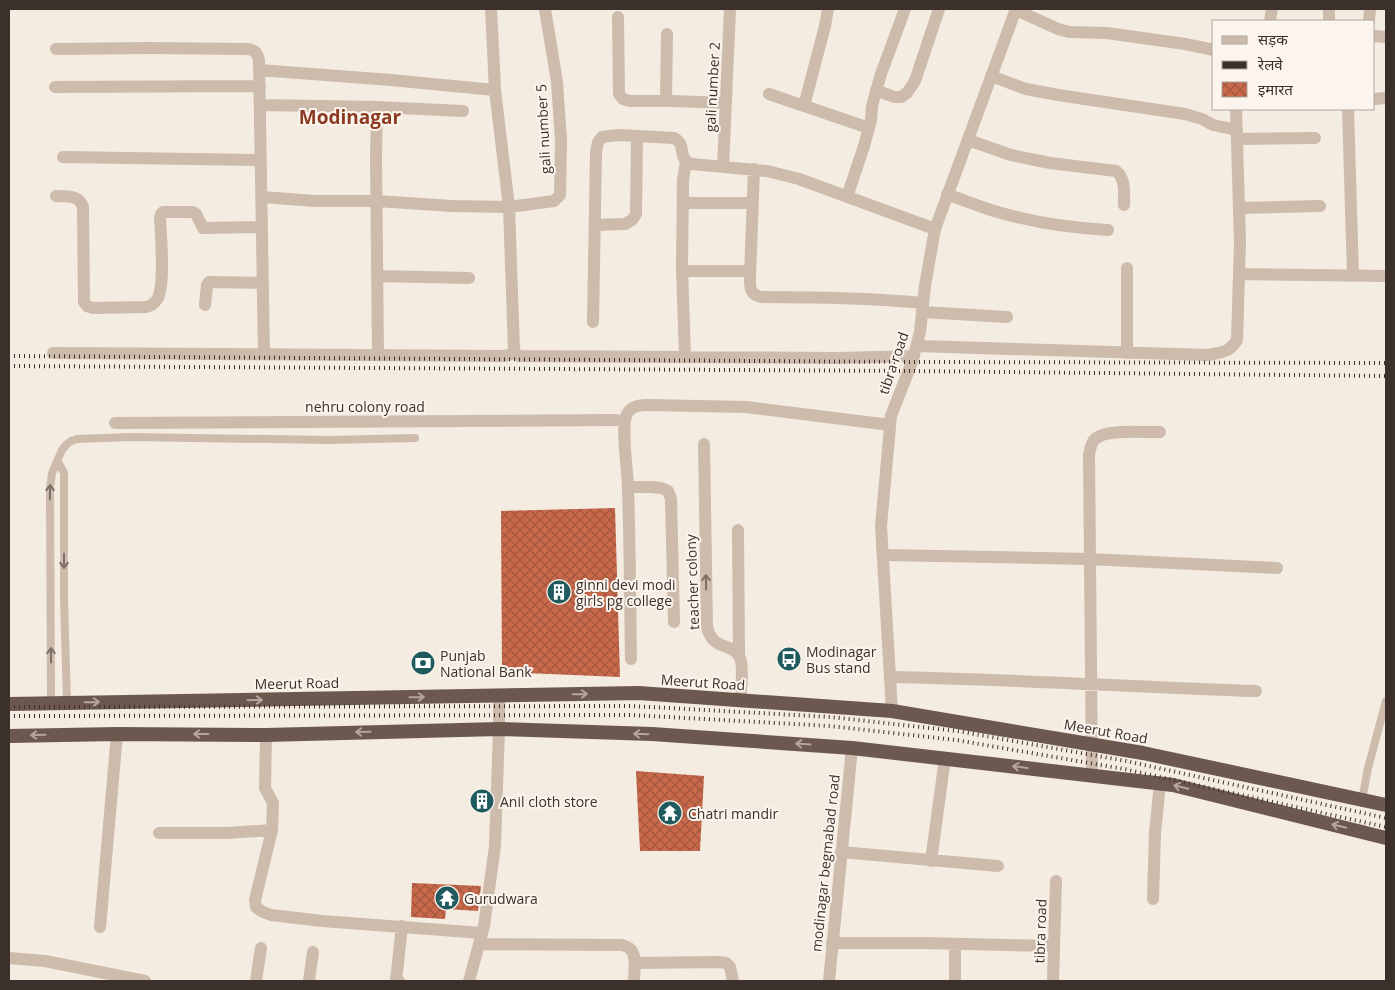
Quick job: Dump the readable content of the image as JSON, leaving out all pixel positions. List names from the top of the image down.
{
  "streets": {
    "highway": ["Meerut Road"],
    "street": [
      "gali number 2",
      "gali number 5",
      "tibra road",
      "nehru colony road",
      "teacher colony",
      "modinagar begmabad road"
    ]
  },
  "crossings": [
    ["tibra road", "Meerut Road"]
  ],
  "districts": ["Modinagar"],
  "places": {
    "building": ["ginni devi modi girls pg college", "Anil cloth store"],
    "bus stop": ["Modinagar Bus stand"],
    "bank": ["Punjab National Bank"],
    "temple": ["Chatri mandir", "Gurudwara"]
  },
  "legend": ["सड़क", "रेलवे", "इमारत"]
}
